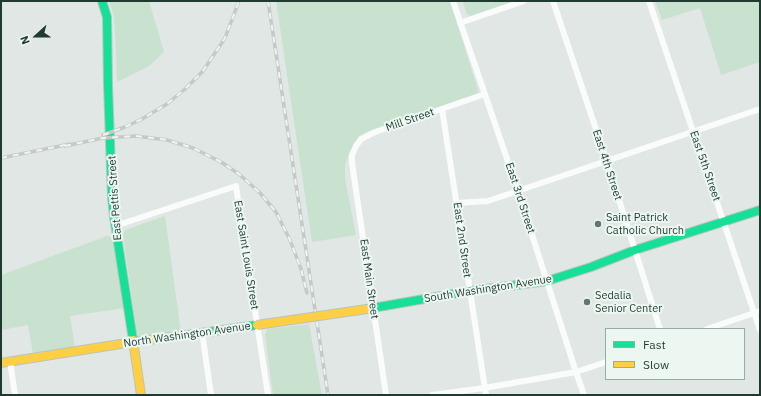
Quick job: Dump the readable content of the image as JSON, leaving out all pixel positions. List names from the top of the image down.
{
  "streets": {
    "street": [
      "Mill Street",
      "East 4th Street",
      "East 5th Street",
      "East Pettis Street",
      "East 3rd Street",
      "East 2nd Street",
      "East Saint Louis Street",
      "East Main Street",
      "South Washington Avenue",
      "North Washington Avenue"
    ]
  },
  "crossings": [
    ["Mill Street", "East 3rd Street"],
    ["Mill Street", "East 2nd Street"],
    ["Mill Street", "East Main Street"],
    ["East 4th Street", "South Washington Avenue"],
    ["East 5th Street", "South Washington Avenue"],
    ["East Pettis Street", "East Saint Louis Street"],
    ["East Pettis Street", "North Washington Avenue"],
    ["East 3rd Street", "South Washington Avenue"],
    ["East 2nd Street", "South Washington Avenue"],
    ["East Saint Louis Street", "North Washington Avenue"],
    ["East Main Street", "South Washington Avenue"],
    ["East Main Street", "North Washington Avenue"],
    ["South Washington Avenue", "North Washington Avenue"]
  ],
  "places": ["Saint Patrick Catholic Church", "Sedalia Senior Center"],
  "legend": ["Fast", "Slow"],
  "north": "left"
}
